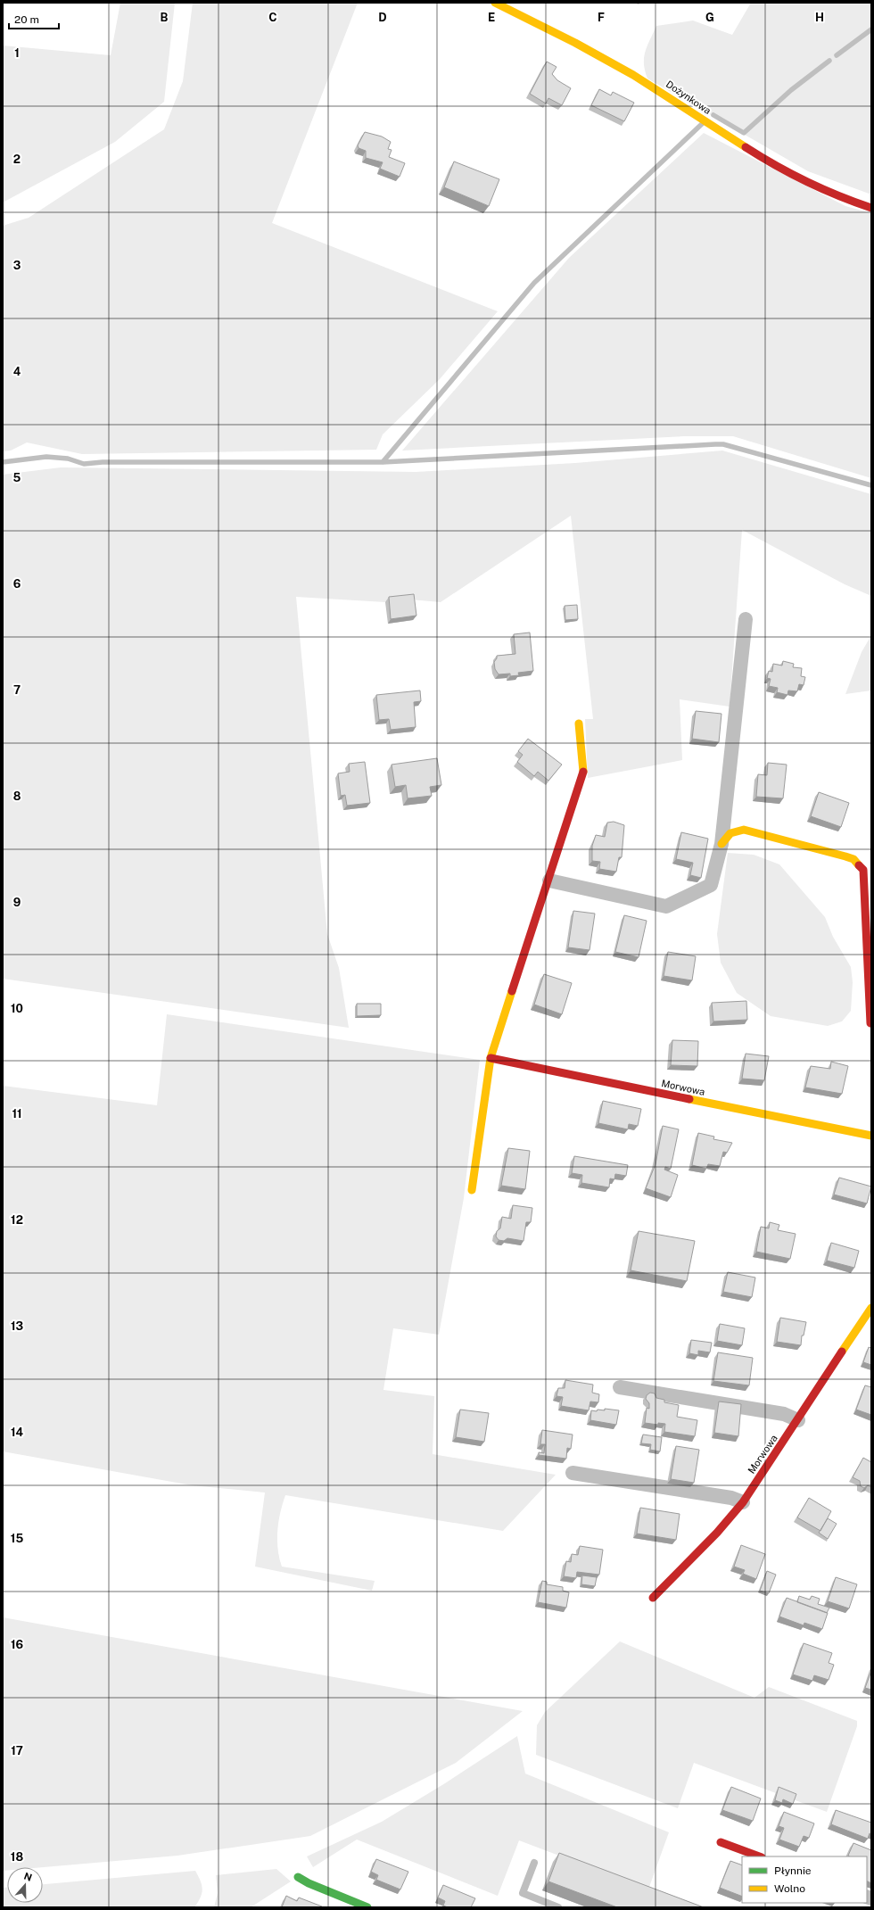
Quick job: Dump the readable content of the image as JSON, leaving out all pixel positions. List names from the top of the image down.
{
  "streets": {
    "street": ["Dożynkowa", "Morwowa"]
  },
  "legend": ["Płynnie", "Wolno"],
  "scale_bar": "20 m",
  "north": "top",
  "grid": {
    "columns": [
      "B",
      "C",
      "D",
      "E",
      "F",
      "G",
      "H"
    ],
    "rows": [
      "1",
      "2",
      "3",
      "4",
      "5",
      "6",
      "7",
      "8",
      "9",
      "10",
      "11",
      "12",
      "13",
      "14",
      "15",
      "16",
      "17",
      "18"
    ]
  }
}
